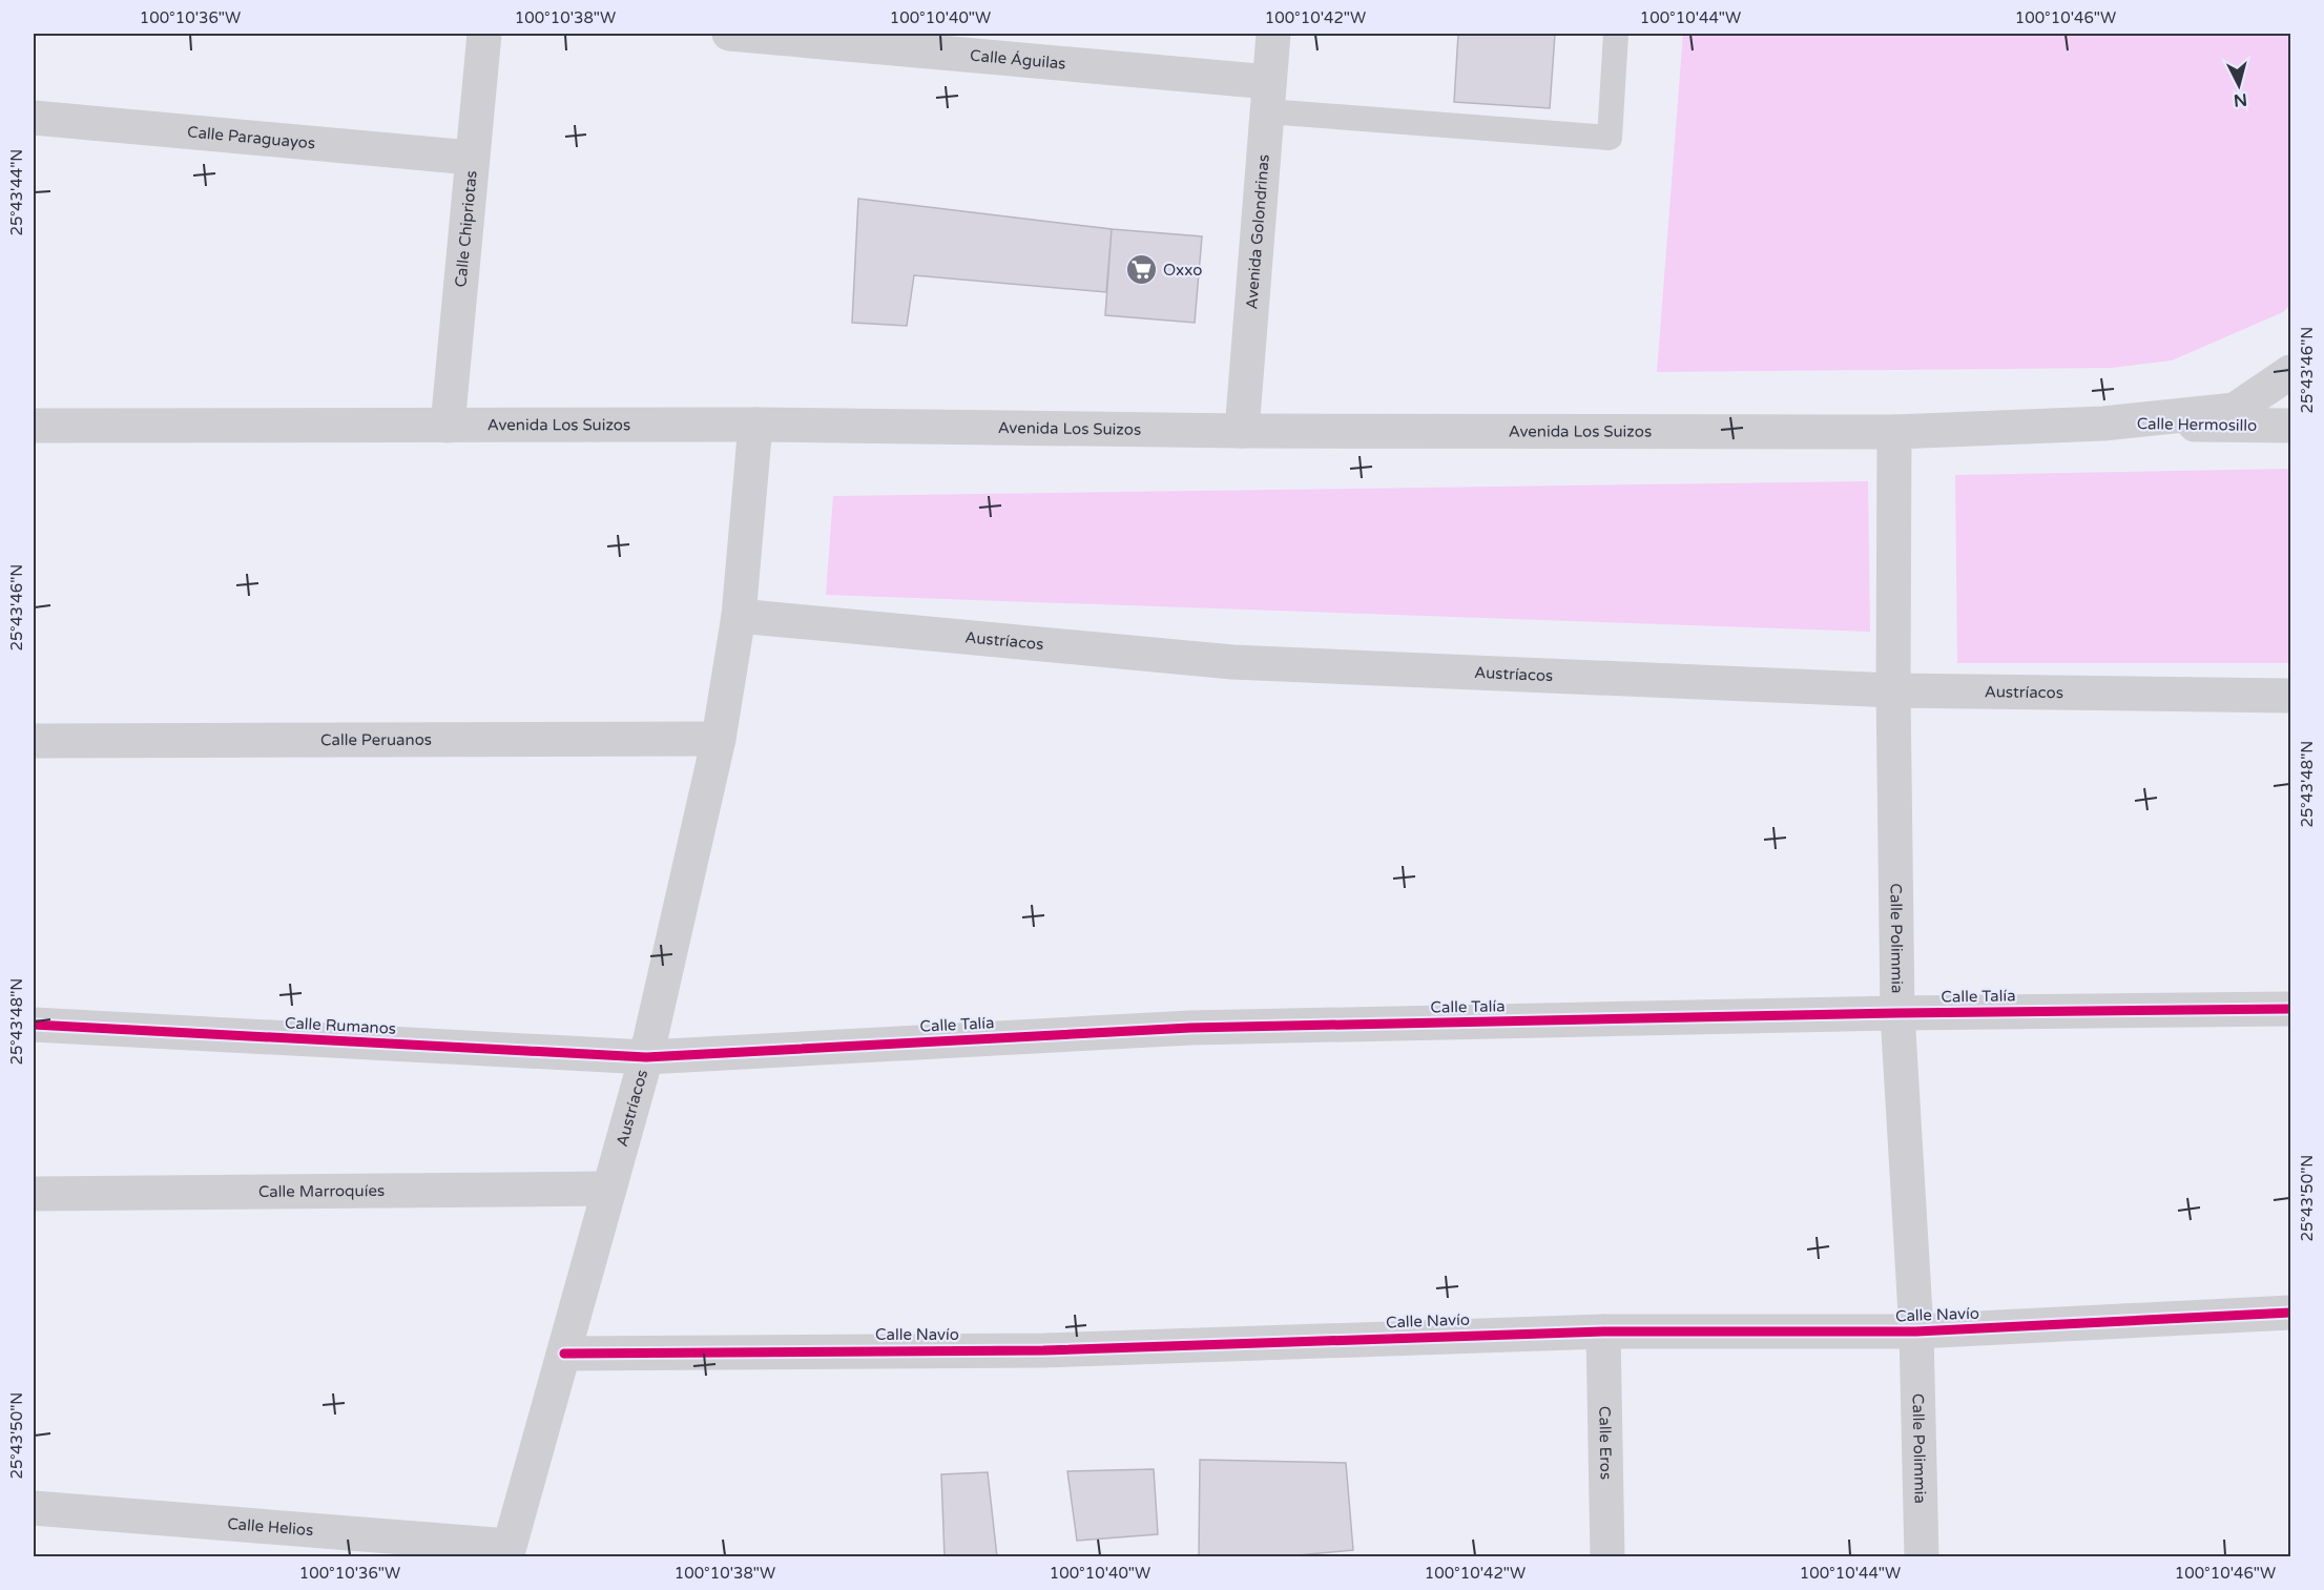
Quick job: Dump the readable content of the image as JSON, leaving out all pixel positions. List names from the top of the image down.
{
  "streets": {
    "street": [
      "Calle Águilas",
      "Calle Paraguayos",
      "Calle Chipriotas",
      "Avenida Golondrinas",
      "Avenida Los Suizos",
      "Calle Hermosillo",
      "Austríacos",
      "Calle Peruanos",
      "Calle Polimmia",
      "Calle Talía",
      "Calle Rumanos",
      "Calle Marroquíes",
      "Calle Navío",
      "Calle Eros",
      "Calle Helios"
    ]
  },
  "crossings": [
    ["Calle Águilas", "Avenida Golondrinas"],
    ["Calle Paraguayos", "Calle Chipriotas"],
    ["Calle Chipriotas", "Avenida Los Suizos"],
    ["Avenida Golondrinas", "Avenida Los Suizos"],
    ["Avenida Los Suizos", "Calle Hermosillo"],
    ["Avenida Los Suizos", "Austríacos"],
    ["Avenida Los Suizos", "Calle Polimmia"],
    ["Austríacos", "Calle Peruanos"],
    ["Austríacos", "Calle Polimmia"],
    ["Austríacos", "Calle Talía"],
    ["Austríacos", "Calle Rumanos"],
    ["Austríacos", "Calle Marroquíes"],
    ["Austríacos", "Calle Navío"],
    ["Austríacos", "Calle Helios"],
    ["Calle Polimmia", "Calle Talía"],
    ["Calle Polimmia", "Calle Navío"],
    ["Calle Talía", "Calle Rumanos"],
    ["Calle Navío", "Calle Eros"]
  ],
  "places": {
    "supermarket": ["Oxxo"]
  },
  "north": "bottom",
  "coordinates": [
    "100°10'36\"W",
    "100°10'38\"W",
    "100°10'40\"W",
    "100°10'42\"W",
    "100°10'44\"W",
    "100°10'46\"W",
    "25°43'44\"N",
    "25°43'46\"N",
    "25°43'48\"N",
    "25°43'50\"N"
  ]
}
